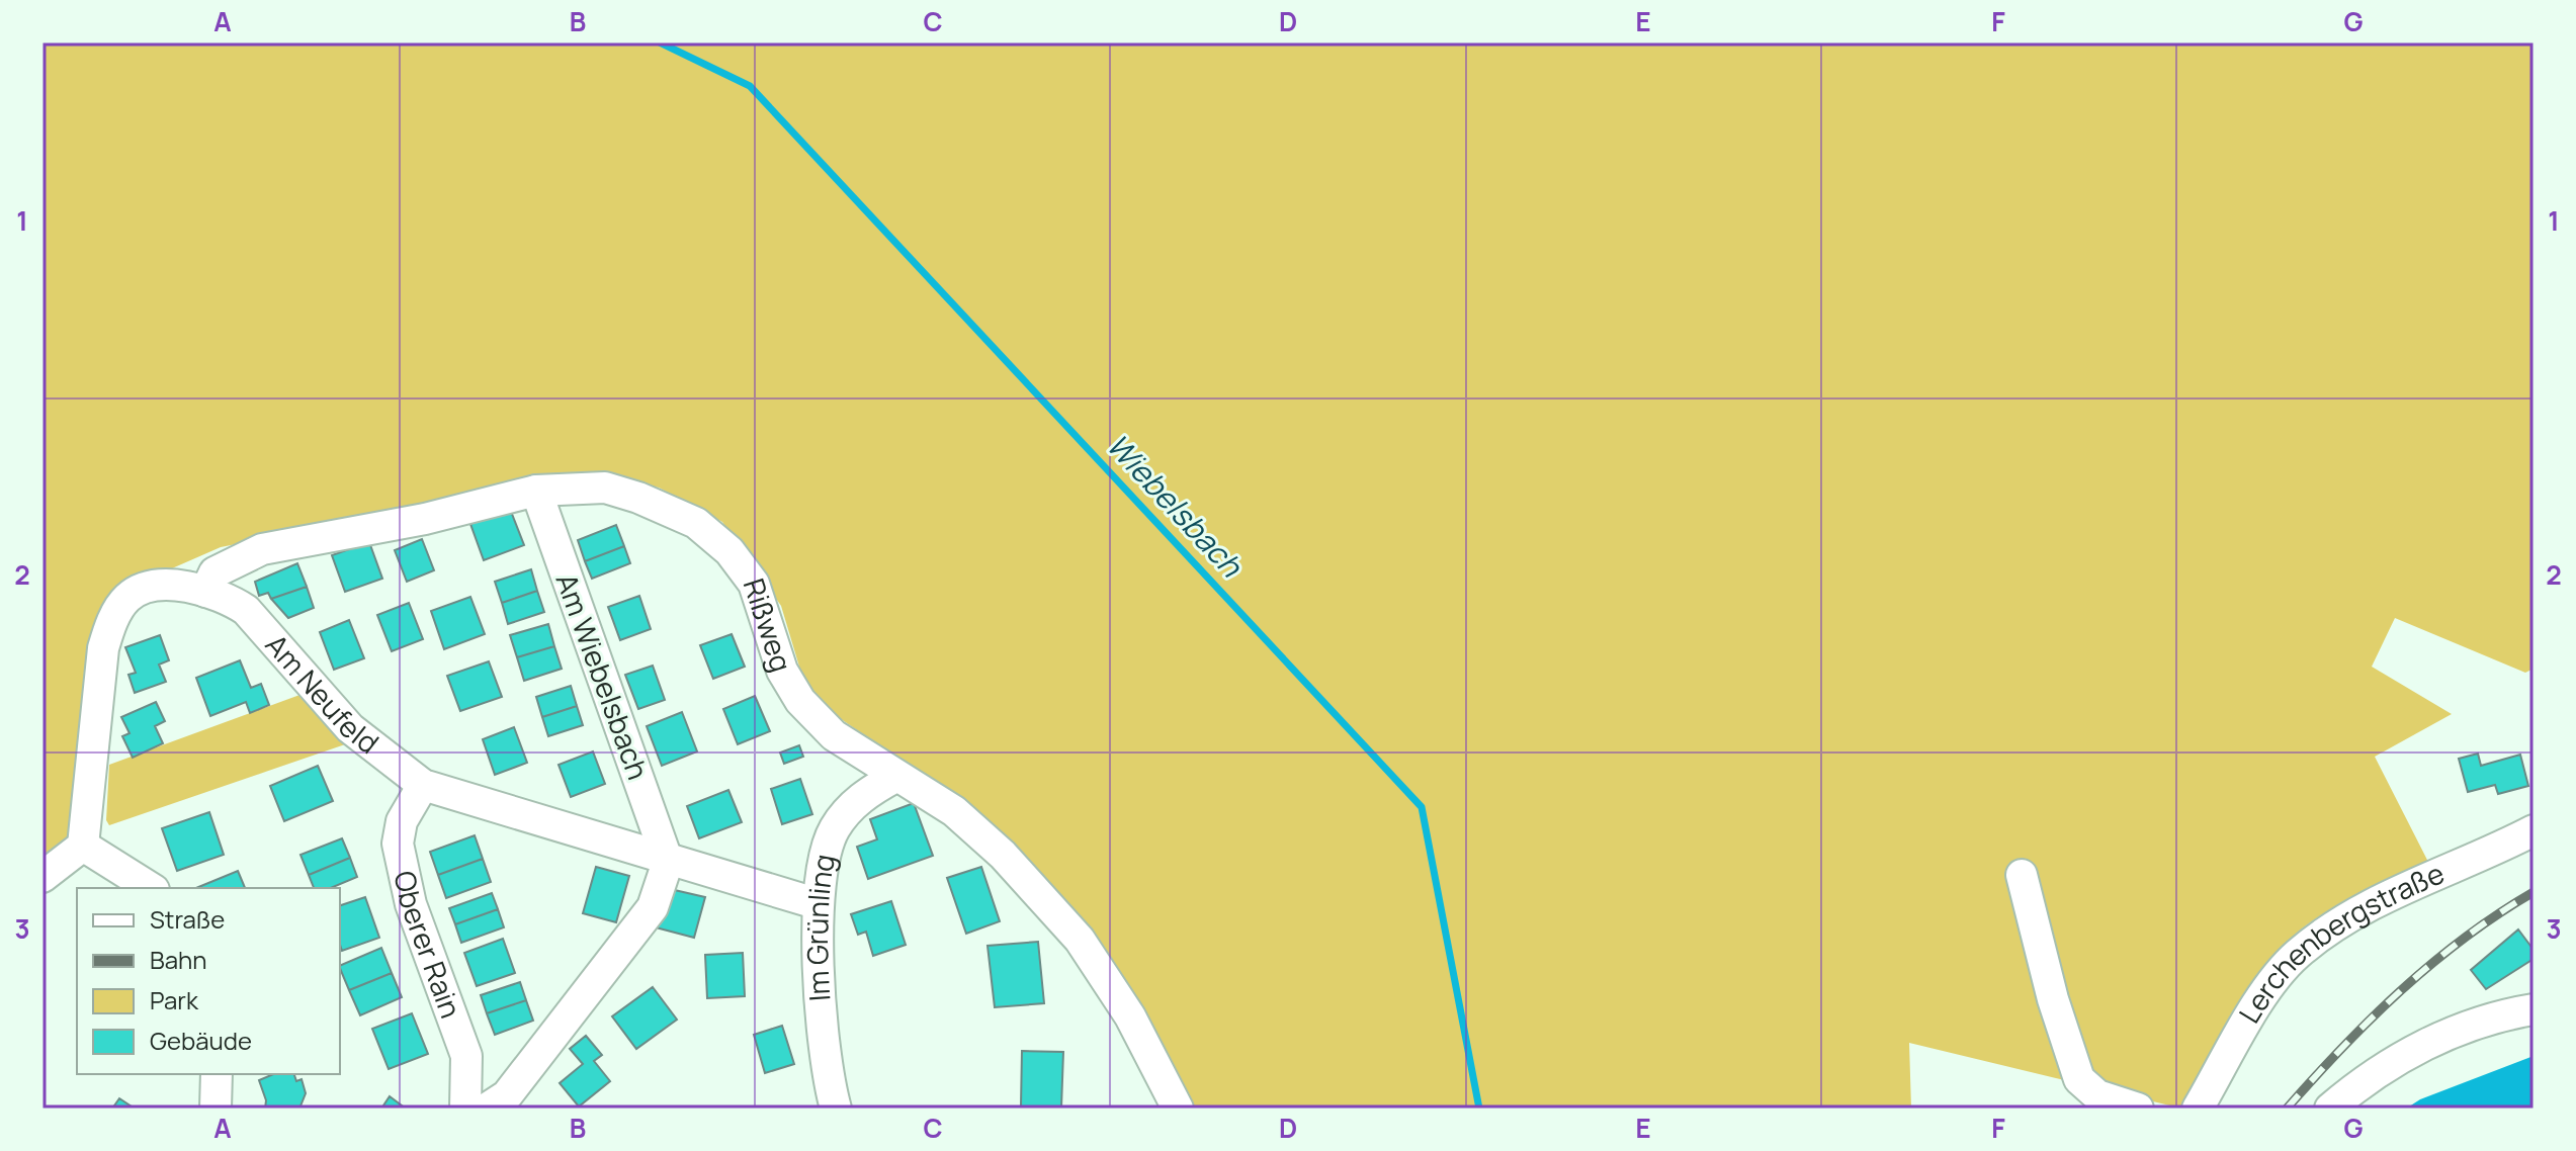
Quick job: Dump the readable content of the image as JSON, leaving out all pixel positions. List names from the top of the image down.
{
  "streets": {
    "street": [
      "Rißweg",
      "Am Wiebelsbach",
      "Am Neufeld",
      "Im Grünling",
      "Oberer Rain",
      "Lerchenbergstraße"
    ]
  },
  "crossings": [
    ["Rißweg", "Am Wiebelsbach"],
    ["Rißweg", "Am Neufeld"],
    ["Rißweg", "Im Grünling"],
    ["Am Wiebelsbach", "Am Neufeld"],
    ["Am Neufeld", "Im Grünling"],
    ["Am Neufeld", "Oberer Rain"]
  ],
  "water": ["Wiebelsbach"],
  "legend": [
    "Straße",
    "Bahn",
    "Park",
    "Gebäude"
  ],
  "grid": {
    "columns": [
      "A",
      "B",
      "C",
      "D",
      "E",
      "F",
      "G"
    ],
    "rows": ["1", "2", "3"]
  }
}
